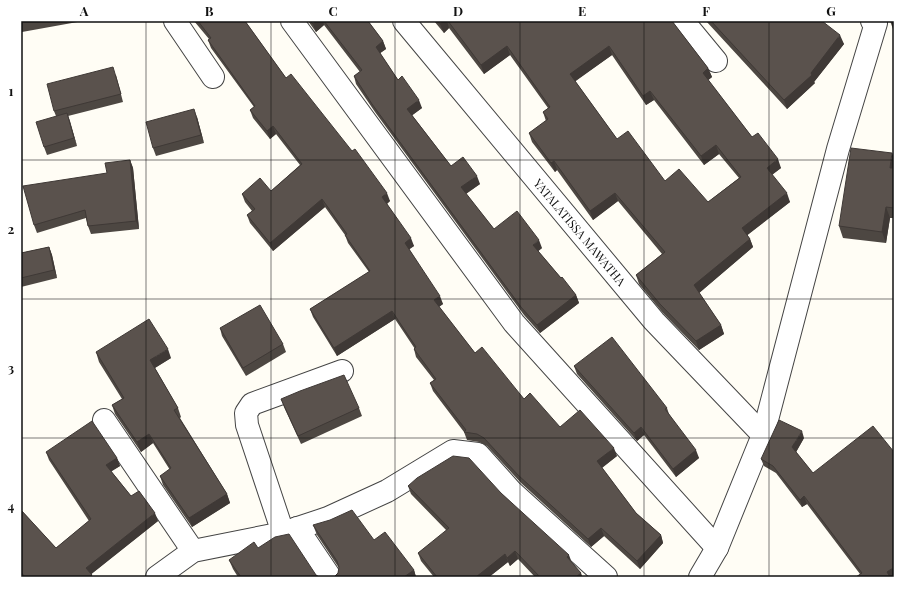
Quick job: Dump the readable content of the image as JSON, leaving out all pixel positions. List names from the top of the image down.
{
  "streets": {
    "street": ["YATALATISSA MAWATHA"]
  },
  "grid": {
    "columns": [
      "A",
      "B",
      "C",
      "D",
      "E",
      "F",
      "G"
    ],
    "rows": [
      "1",
      "2",
      "3",
      "4"
    ]
  }
}
